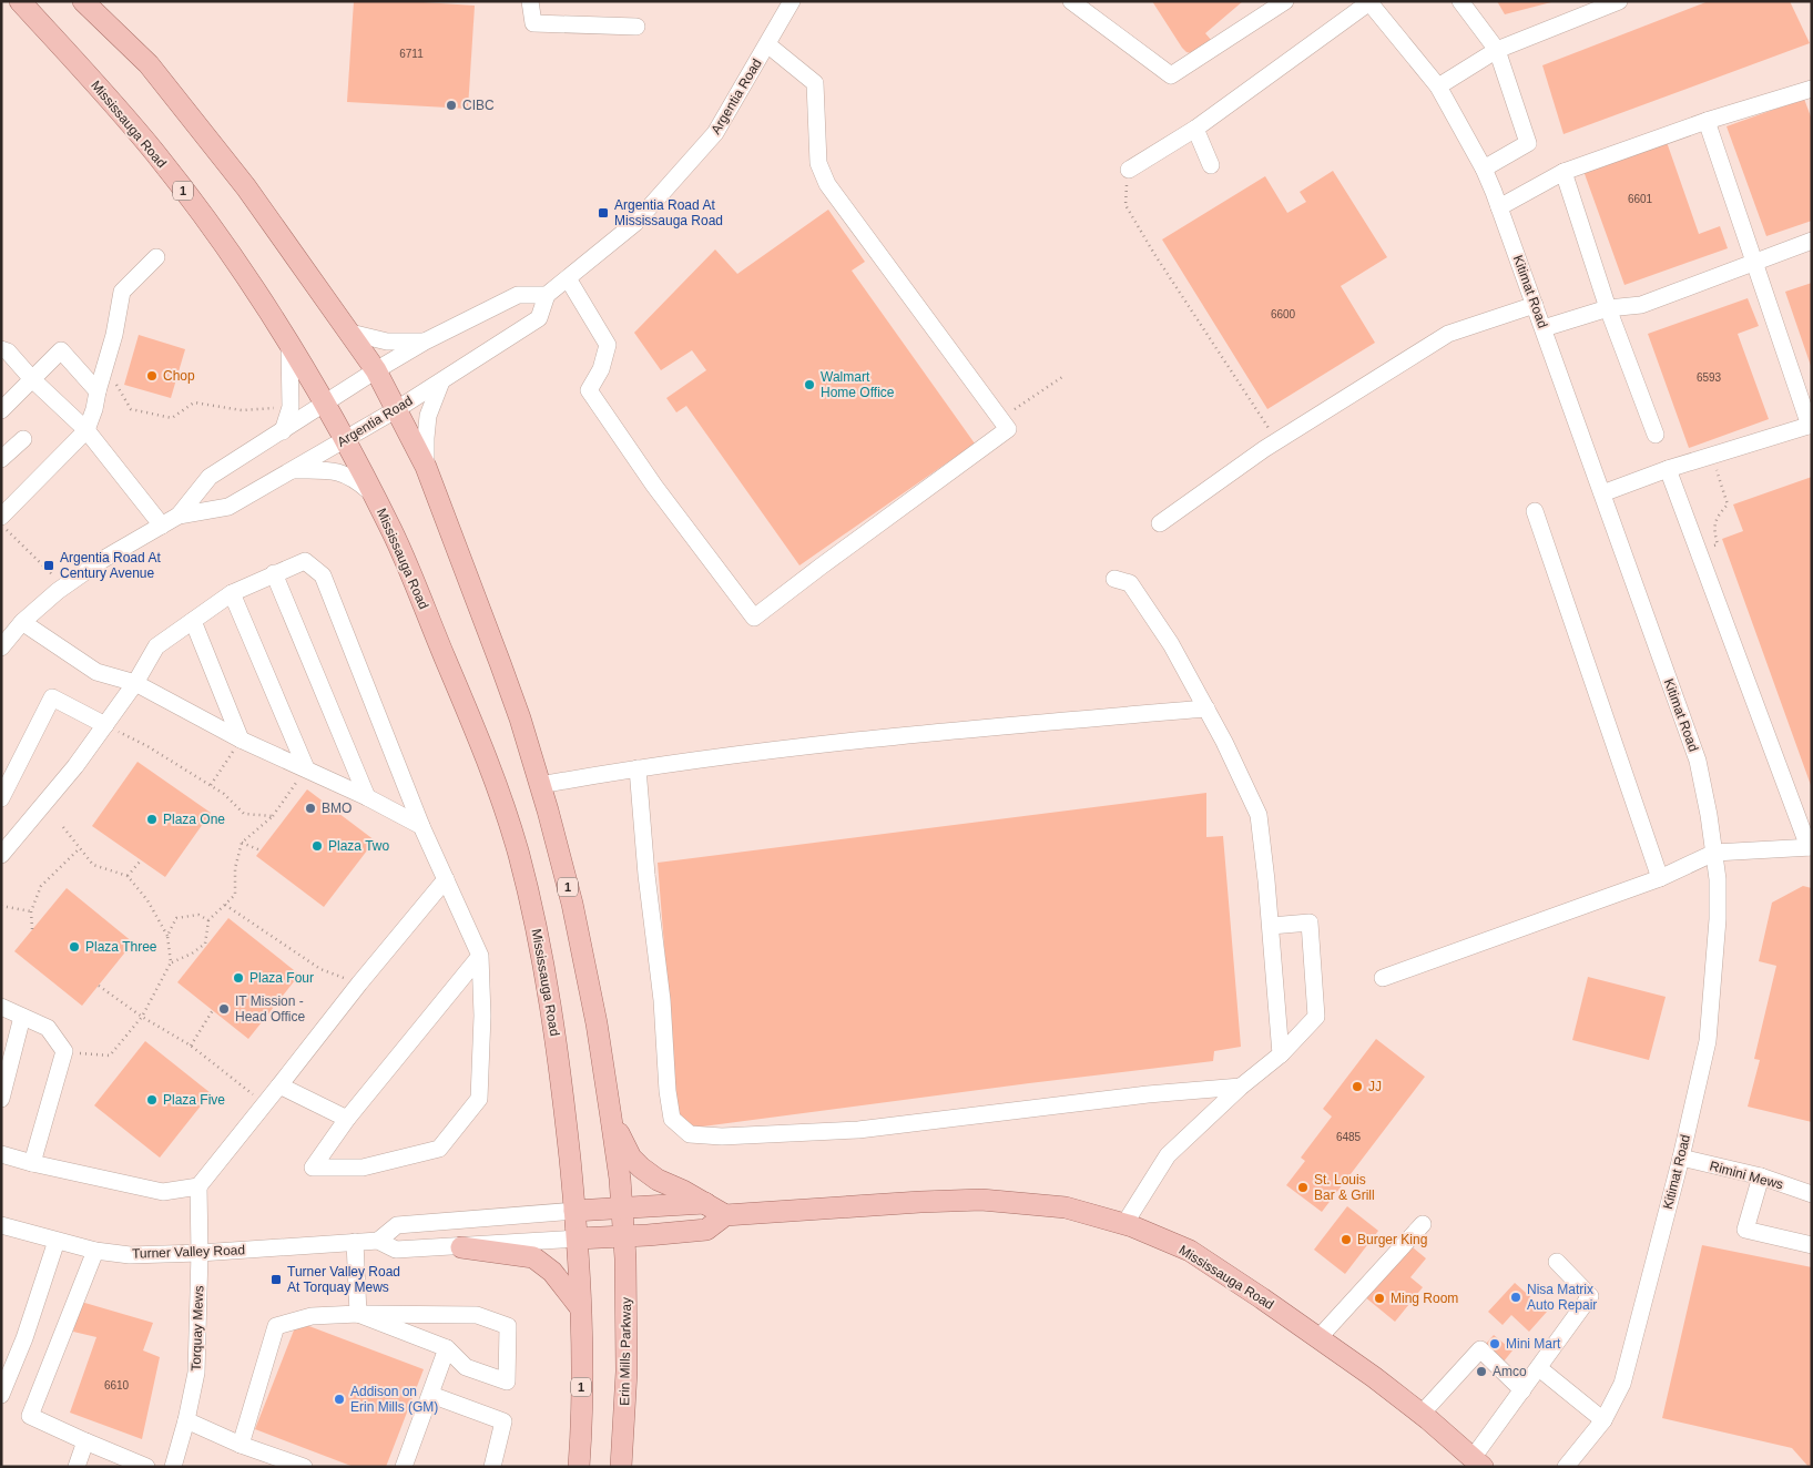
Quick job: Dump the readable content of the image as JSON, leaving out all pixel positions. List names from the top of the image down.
{
  "streets": {
    "main road": ["Mississauga Road", "1", "Erin Mills Parkway"],
    "street": [
      "Argentia Road",
      "Kitimat Road",
      "Rimini Mews",
      "Turner Valley Road",
      "Torquay Mews"
    ]
  },
  "crossings": [
    ["Argentia Road", "Mississauga Road"],
    ["Argentia Road", "1"],
    ["Mississauga Road", "1"],
    ["Mississauga Road", "Turner Valley Road"],
    ["Mississauga Road", "Erin Mills Parkway"],
    ["1", "Turner Valley Road"],
    ["1", "Erin Mills Parkway"],
    ["Kitimat Road", "Rimini Mews"],
    ["Turner Valley Road", "Torquay Mews"]
  ],
  "places": {
    "other": [
      "CIBC",
      "Chop",
      "Walmart Home Office",
      "BMO",
      "Plaza One",
      "Plaza Two",
      "Plaza Three",
      "Plaza Four",
      "IT Mission - Head Office",
      "JJ",
      "Plaza Five",
      "St. Louis Bar & Grill",
      "Burger King",
      "Nisa Matrix Auto Repair",
      "Ming Room",
      "Mini Mart",
      "Amco",
      "Addison on Erin Mills (GM)"
    ],
    "transit": ["Argentia Road At Mississauga Road", "Argentia Road At Century Avenue", "Turner Valley Road At Torquay Mews"]
  },
  "house_numbers": [
    "6711",
    "6601",
    "6600",
    "6593",
    "6485",
    "6610"
  ]
}
